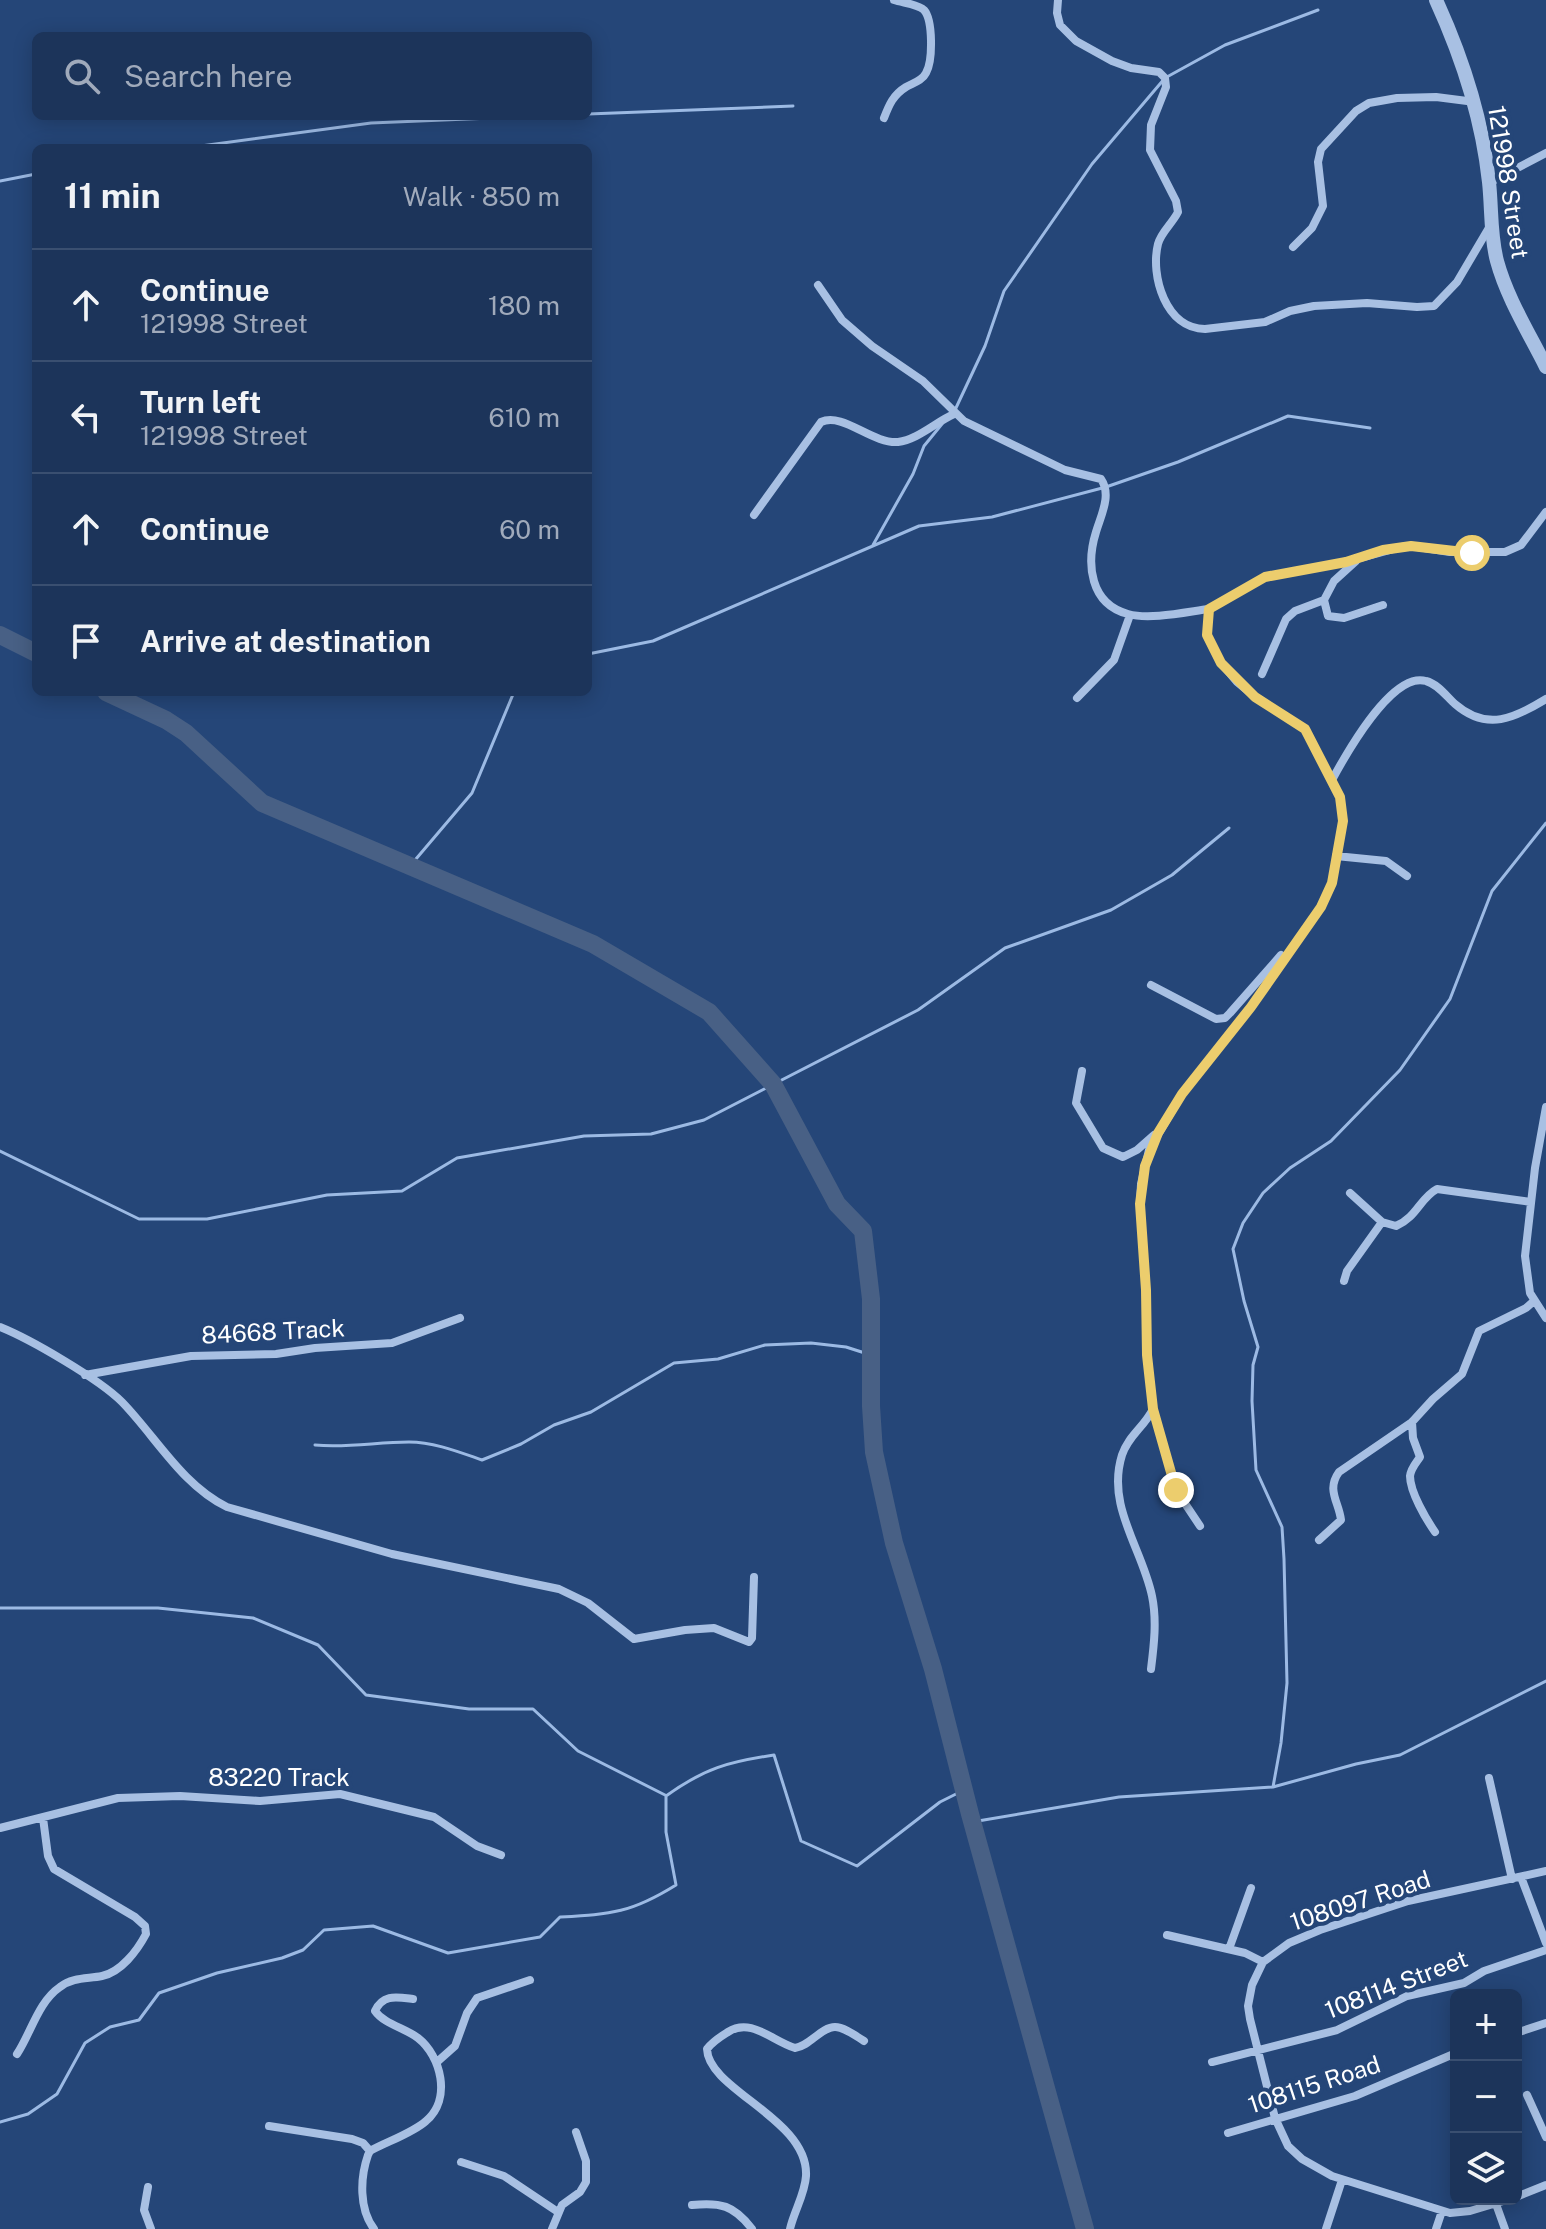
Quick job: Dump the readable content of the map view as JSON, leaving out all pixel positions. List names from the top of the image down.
{
  "streets": {
    "street": [
      "121998 Street",
      "84668 Track",
      "83220 Track",
      "108097 Road",
      "108114 Street",
      "108115 Road"
    ]
  },
  "page": {
    "search": "Search here",
    "heading": ["11 min", "Walk · 850 m"],
    "list": [
      ["Continue", "121998 Street", "180 m"],
      ["Turn left", "121998 Street", "610 m"],
      ["Continue", "60 m"],
      "Arrive at destination"
    ],
    "map_buttons": ["+", "−"]
  }
}
